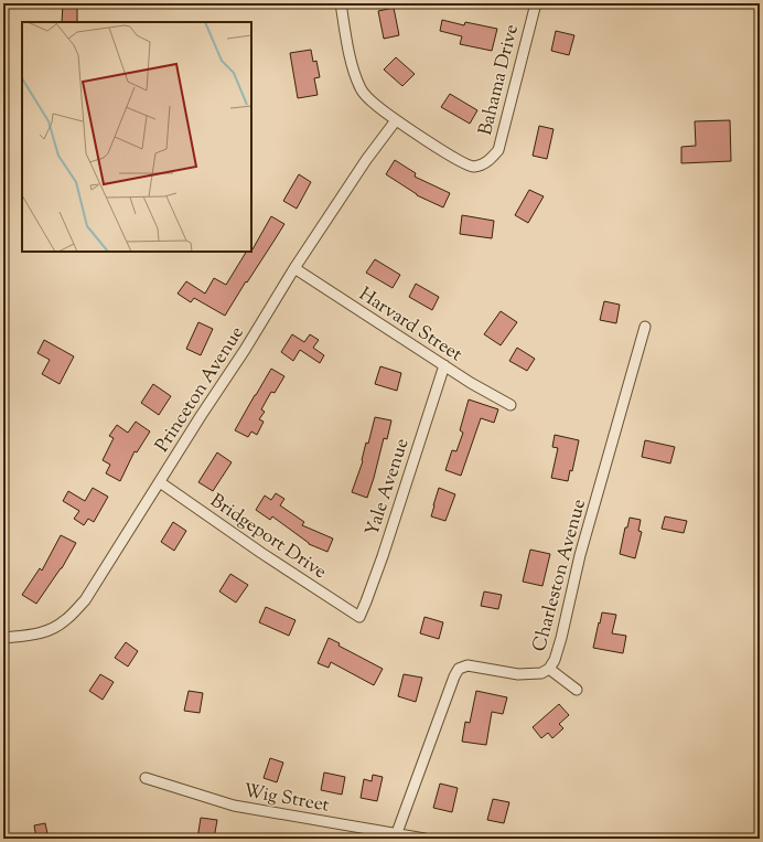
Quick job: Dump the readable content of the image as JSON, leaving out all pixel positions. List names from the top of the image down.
{
  "streets": {
    "street": [
      "Bahama Drive",
      "Harvard Street",
      "Princeton Avenue",
      "Yale Avenue",
      "Bridgeport Drive",
      "Charleston Avenue",
      "Wig Street"
    ]
  },
  "crossings": [
    ["Bahama Drive", "Princeton Avenue"],
    ["Harvard Street", "Princeton Avenue"],
    ["Harvard Street", "Yale Avenue"],
    ["Princeton Avenue", "Bridgeport Drive"],
    ["Yale Avenue", "Bridgeport Drive"],
    ["Charleston Avenue", "Wig Street"]
  ]
}
